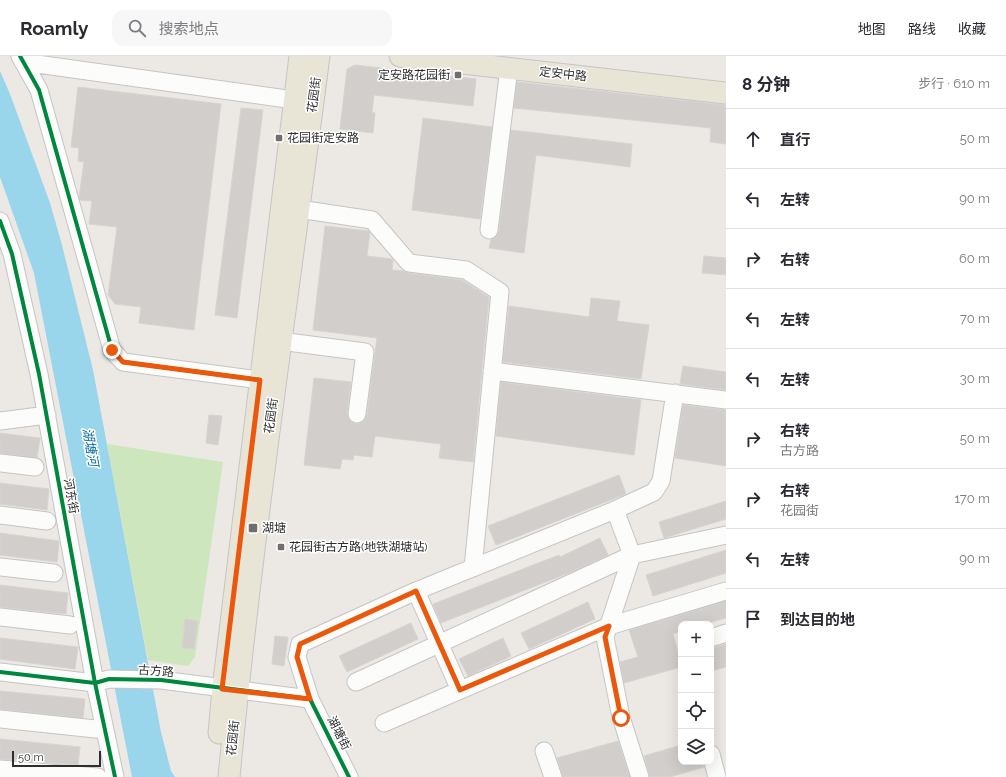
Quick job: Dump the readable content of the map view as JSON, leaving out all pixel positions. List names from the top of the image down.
{
  "streets": {
    "main road": ["定安中路", "花园街"],
    "street": ["河东街", "古方路", "湖塘街"]
  },
  "crossings": [
    ["花园街", "古方路"],
    ["河东街", "古方路"],
    ["古方路", "湖塘街"]
  ],
  "water": ["湖塘河"],
  "places": {
    "transit": [
      "定安路花园街",
      "花园街定安路",
      "湖塘",
      "花园街古方路(地铁湖塘站)"
    ]
  },
  "scale_bar": "50 m",
  "page": {
    "header": "Roamly",
    "search": "搜索地点",
    "nav": ["地图", "路线", "收藏"],
    "heading": ["8 分钟", "步行 · 610 m"],
    "list": [
      ["直行", "50 m"],
      ["左转", "90 m"],
      ["右转", "60 m"],
      ["左转", "70 m"],
      ["左转", "30 m"],
      ["右转", "古方路", "50 m"],
      ["右转", "花园街", "170 m"],
      ["左转", "90 m"],
      "到达目的地"
    ],
    "map_buttons": ["+", "−"],
    "scale": "50 m"
  }
}
